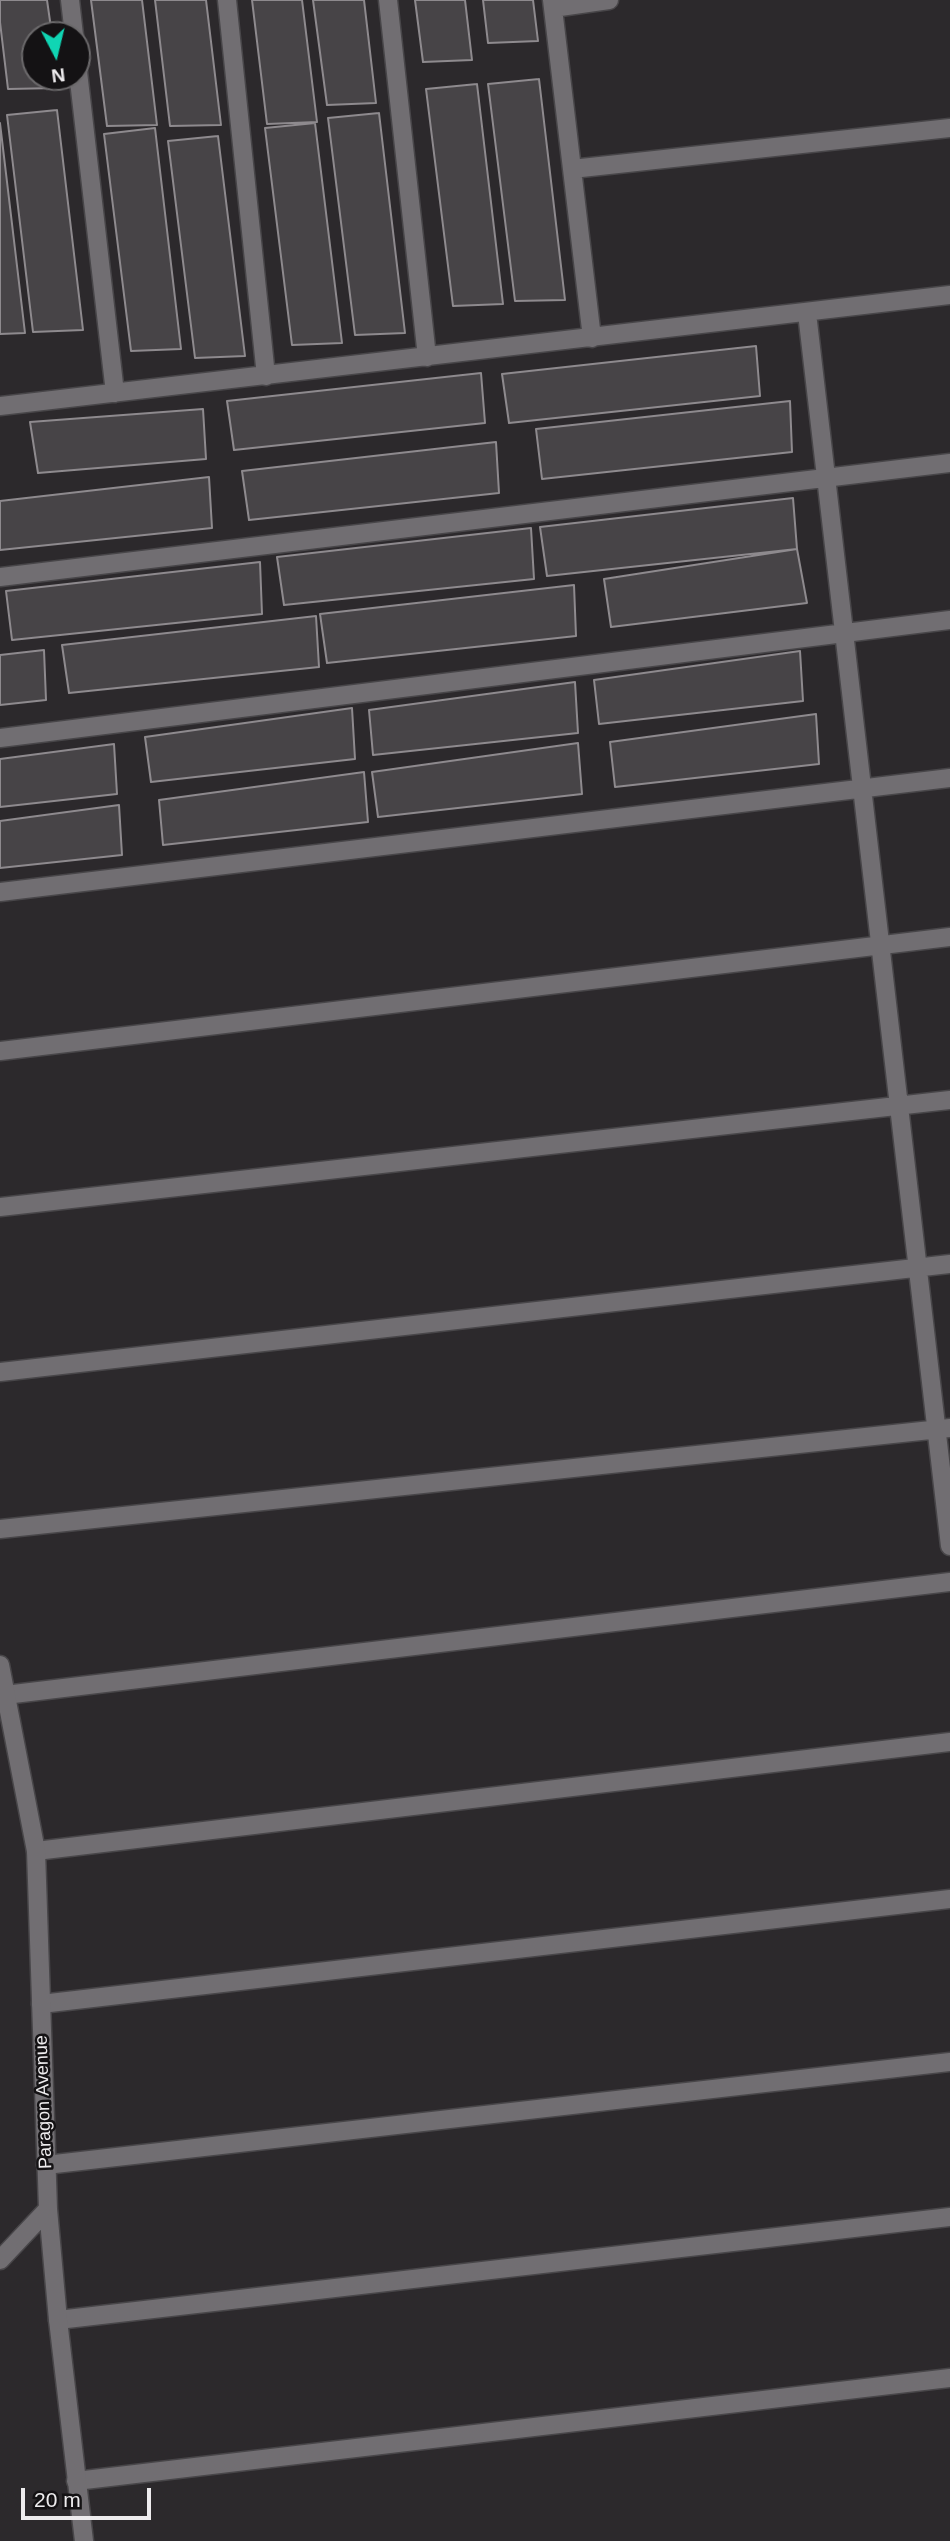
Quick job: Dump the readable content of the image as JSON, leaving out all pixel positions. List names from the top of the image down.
{
  "streets": {
    "street": ["Paragon Avenue"]
  },
  "scale_bar": "20 m",
  "north": "bottom"
}
